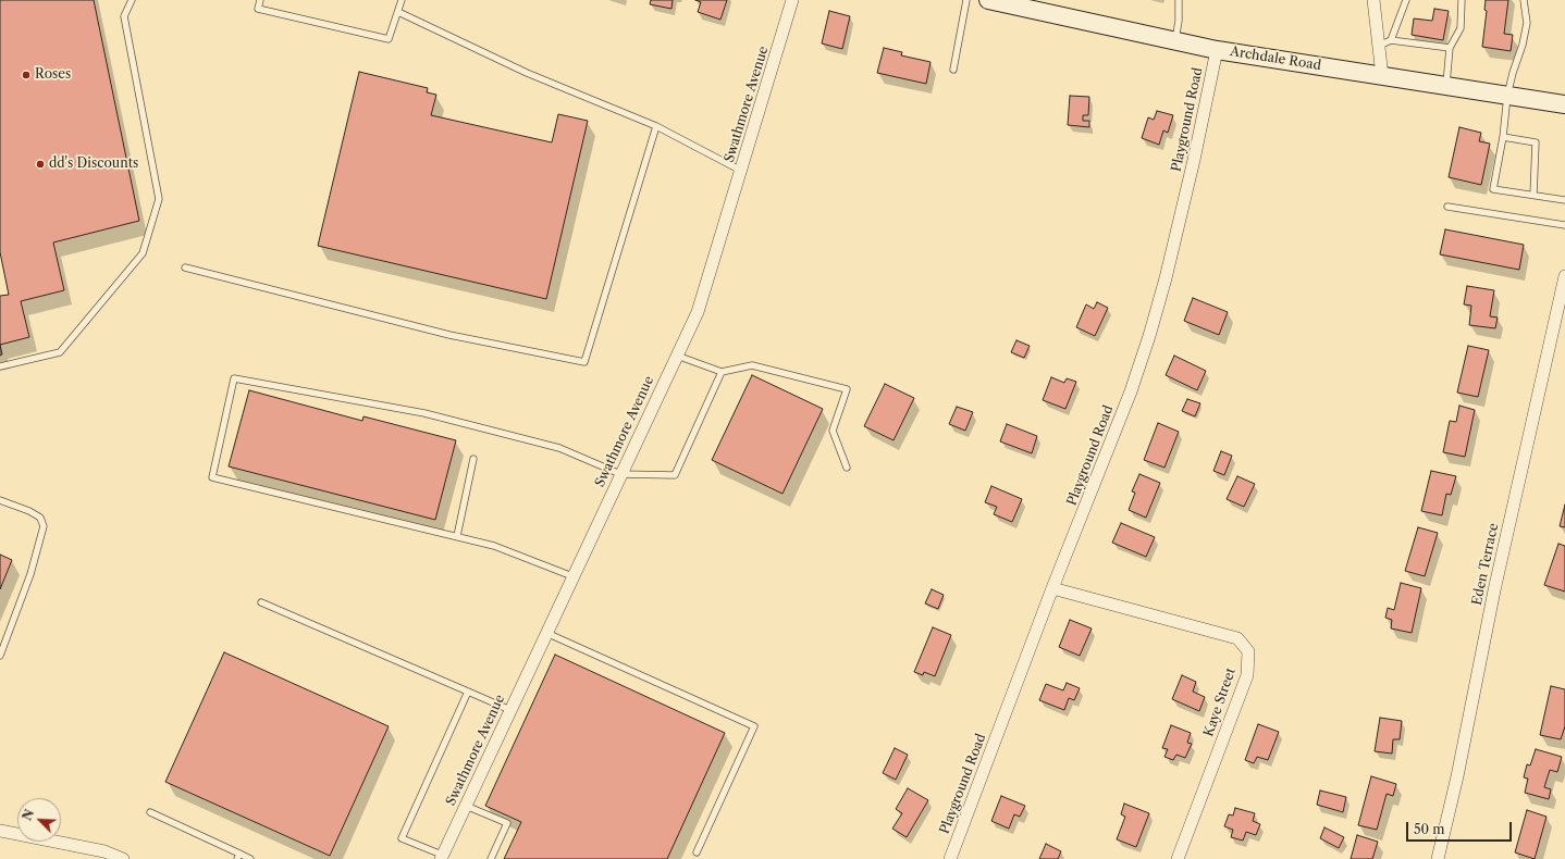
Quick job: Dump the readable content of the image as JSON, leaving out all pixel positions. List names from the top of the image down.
{
  "streets": {
    "main road": ["Archdale Road"],
    "street": [
      "Swathmore Avenue",
      "Playground Road",
      "Eden Terrace",
      "Kaye Street"
    ]
  },
  "crossings": [
    ["Archdale Road", "Playground Road"],
    ["Playground Road", "Kaye Street"]
  ],
  "places": ["Roses", "dd's Discounts"],
  "scale_bar": "50 m",
  "north": "top left"
}
